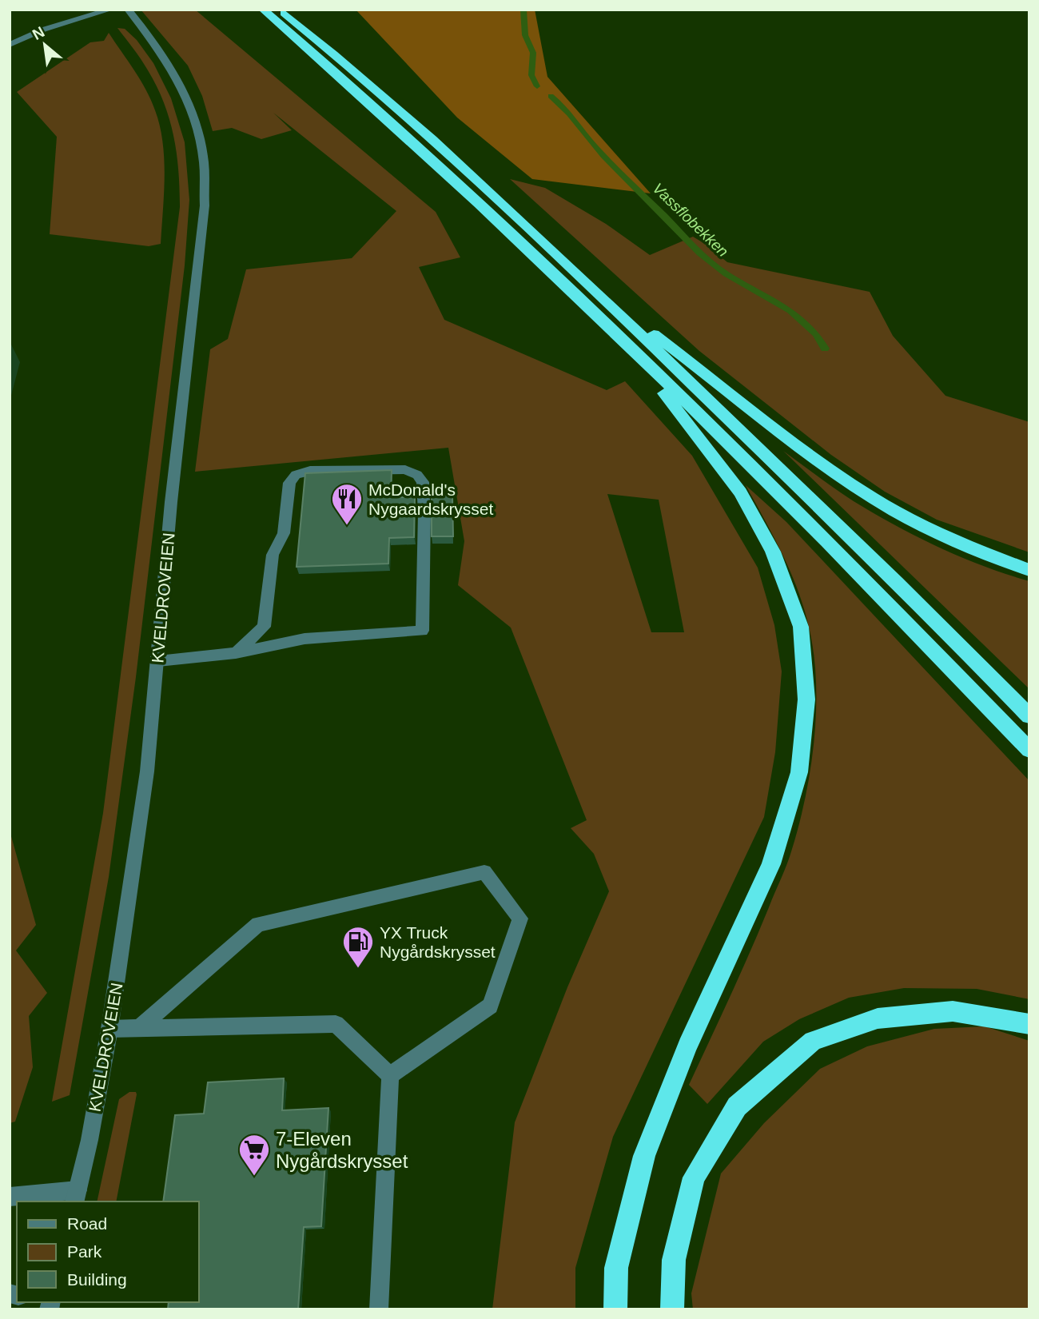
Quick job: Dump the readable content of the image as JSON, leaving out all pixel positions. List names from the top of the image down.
{
  "streets": {
    "street": ["KVELDROVEIEN"]
  },
  "water": ["Vassflobekken"],
  "places": {
    "restaurant": ["McDonald's Nygaardskrysset"],
    "fuel station": ["YX Truck Nygårdskrysset"],
    "supermarket": ["7-Eleven Nygårdskrysset"]
  },
  "legend": ["Road", "Park", "Building"],
  "north": "top left"
}
